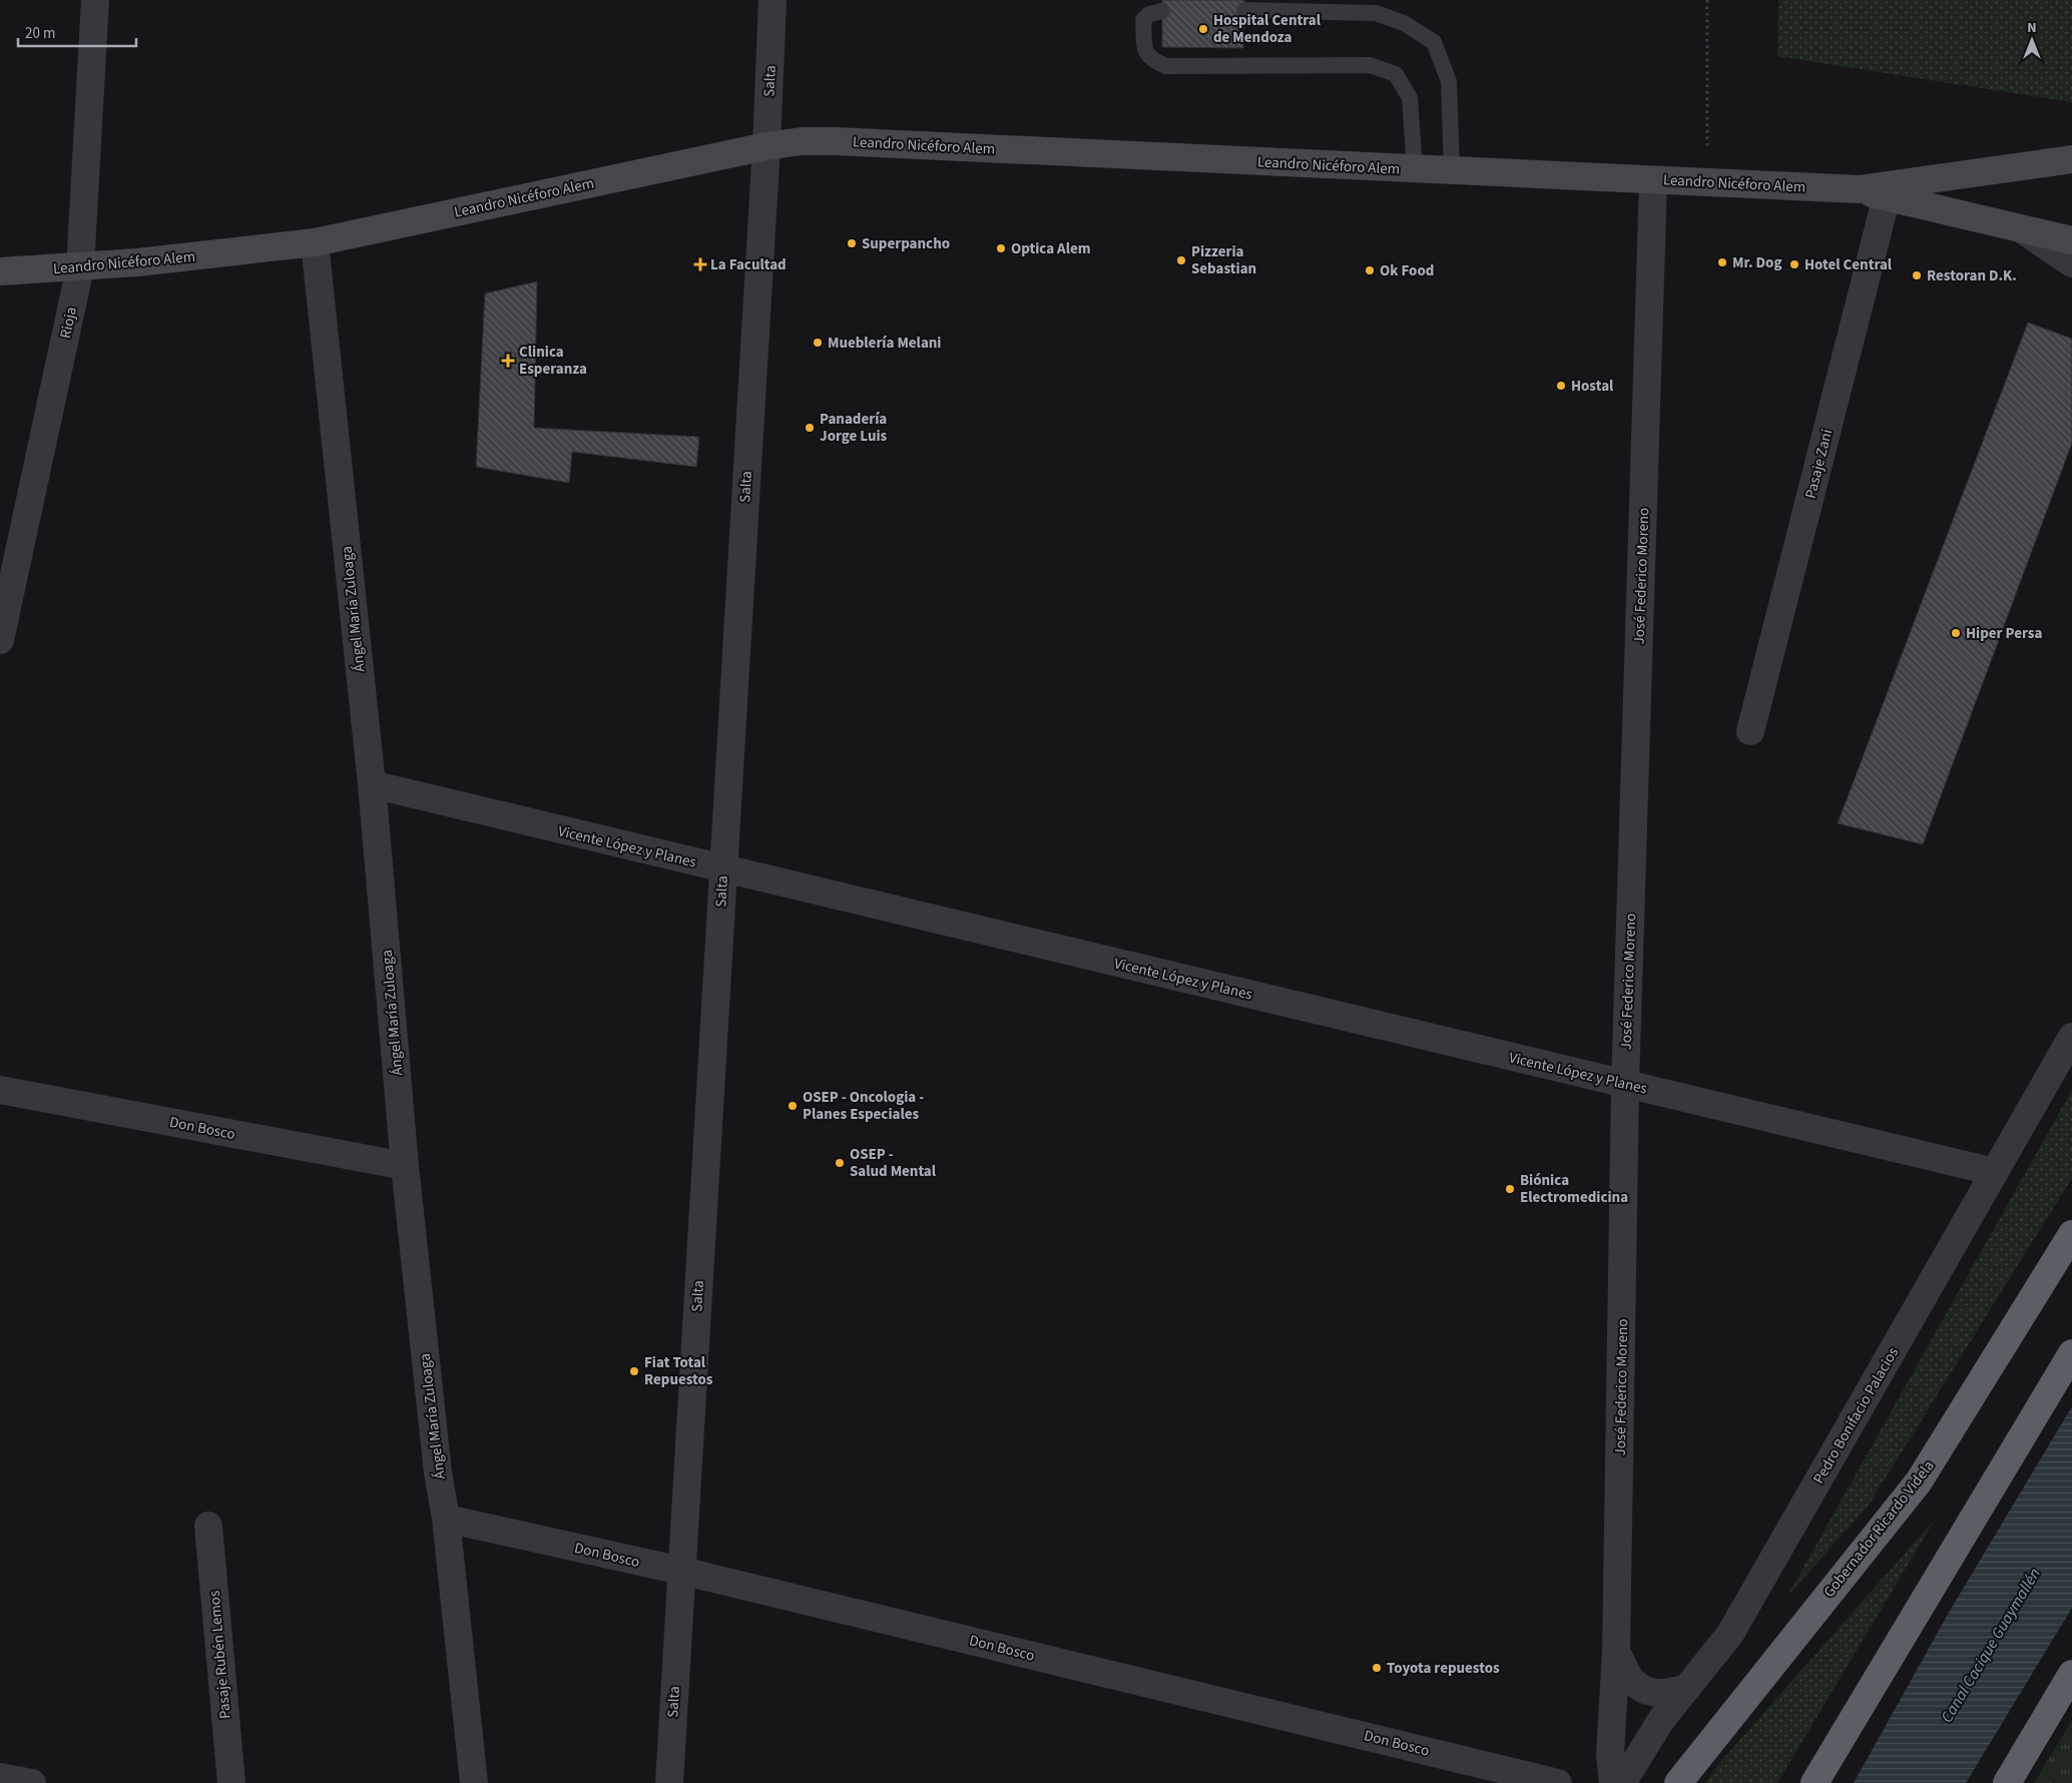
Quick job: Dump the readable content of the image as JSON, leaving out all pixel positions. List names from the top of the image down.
{
  "streets": {
    "highway": ["Gobernador Ricardo Videla"],
    "main road": ["Leandro Nicéforo Alem"],
    "street": [
      "Salta",
      "Rioja",
      "Pasaje Zani",
      "José Federico Moreno",
      "Ángel María Zuloaga",
      "Vicente López y Planes",
      "Don Bosco",
      "Pedro Bonifacio Palacios",
      "Pasaje Rubén Lemos"
    ]
  },
  "crossings": [
    ["Salta", "Leandro Nicéforo Alem"],
    ["Salta", "Vicente López y Planes"],
    ["Salta", "Don Bosco"],
    ["Leandro Nicéforo Alem", "Rioja"],
    ["Leandro Nicéforo Alem", "Pasaje Zani"],
    ["Leandro Nicéforo Alem", "José Federico Moreno"],
    ["Leandro Nicéforo Alem", "Ángel María Zuloaga"],
    ["José Federico Moreno", "Vicente López y Planes"],
    ["Ángel María Zuloaga", "Vicente López y Planes"],
    ["Ángel María Zuloaga", "Don Bosco"],
    ["Vicente López y Planes", "Pedro Bonifacio Palacios"]
  ],
  "water": ["Canal Cacique Guaymallén"],
  "places": {
    "other": [
      "Hospital Central de Mendoza",
      "Superpancho",
      "Optica Alem",
      "Pizzeria Sebastian",
      "Mr. Dog",
      "Hotel Central",
      "Ok Food",
      "Restoran D.K.",
      "Mueblería Melani",
      "Hostal",
      "Panadería Jorge Luis",
      "Hiper Persa",
      "OSEP - Oncologia - Planes Especiales",
      "OSEP - Salud Mental",
      "Biónica Electromedicina",
      "Fiat Total Repuestos",
      "Toyota repuestos"
    ],
    "health": ["La Facultad", "Clinica Esperanza"]
  },
  "scale_bar": "20 m",
  "north": "top"
}
